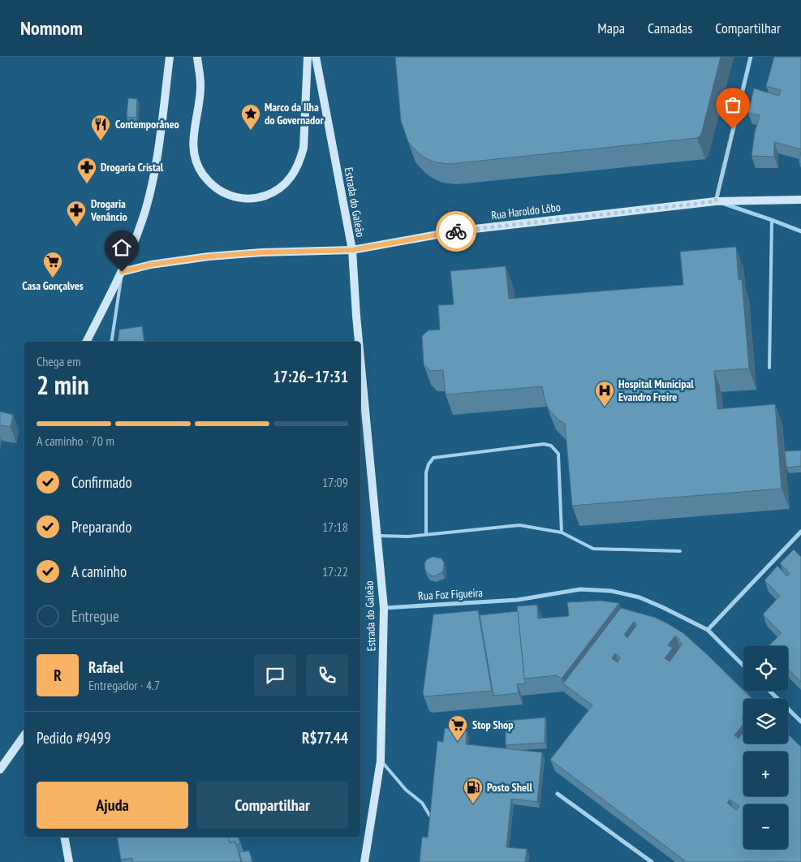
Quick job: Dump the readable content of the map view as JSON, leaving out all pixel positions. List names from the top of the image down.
{
  "streets": {
    "main road": ["Estrada do Galeão", "Rua Haroldo Lôbo"],
    "street": ["Rua Foz Figueira"]
  },
  "crossings": [
    ["Estrada do Galeão", "Rua Haroldo Lôbo"],
    ["Estrada do Galeão", "Rua Foz Figueira"]
  ],
  "places": {
    "place": ["Marco da Ilha do Governador"],
    "restaurant": ["Contemporâneo"],
    "pharmacy": ["Drogaria Cristal", "Drogaria Venâncio"],
    "supermarket": ["Casa Gonçalves", "Stop Shop"],
    "hospital": ["Hospital Municipal Evandro Freire"],
    "fuel station": ["Posto Shell"]
  },
  "page": {
    "header": "Nomnom",
    "nav": ["Mapa", "Camadas", "Compartilhar"],
    "heading": ["2 min", "Chega em", "17:26–17:31"],
    "panel": [
      "Rafael",
      "Entregador · 4.7",
      "Pedido #9499",
      "R$77.44"
    ],
    "bar": "A caminho · 70 m",
    "list": [
      ["Confirmado", "17:09"],
      ["Preparando", "17:18"],
      ["A caminho", "17:22"],
      "Entregue"
    ],
    "map_buttons": ["+", "−"],
    "round": "R",
    "buttons": ["Ajuda", "Compartilhar"]
  }
}
